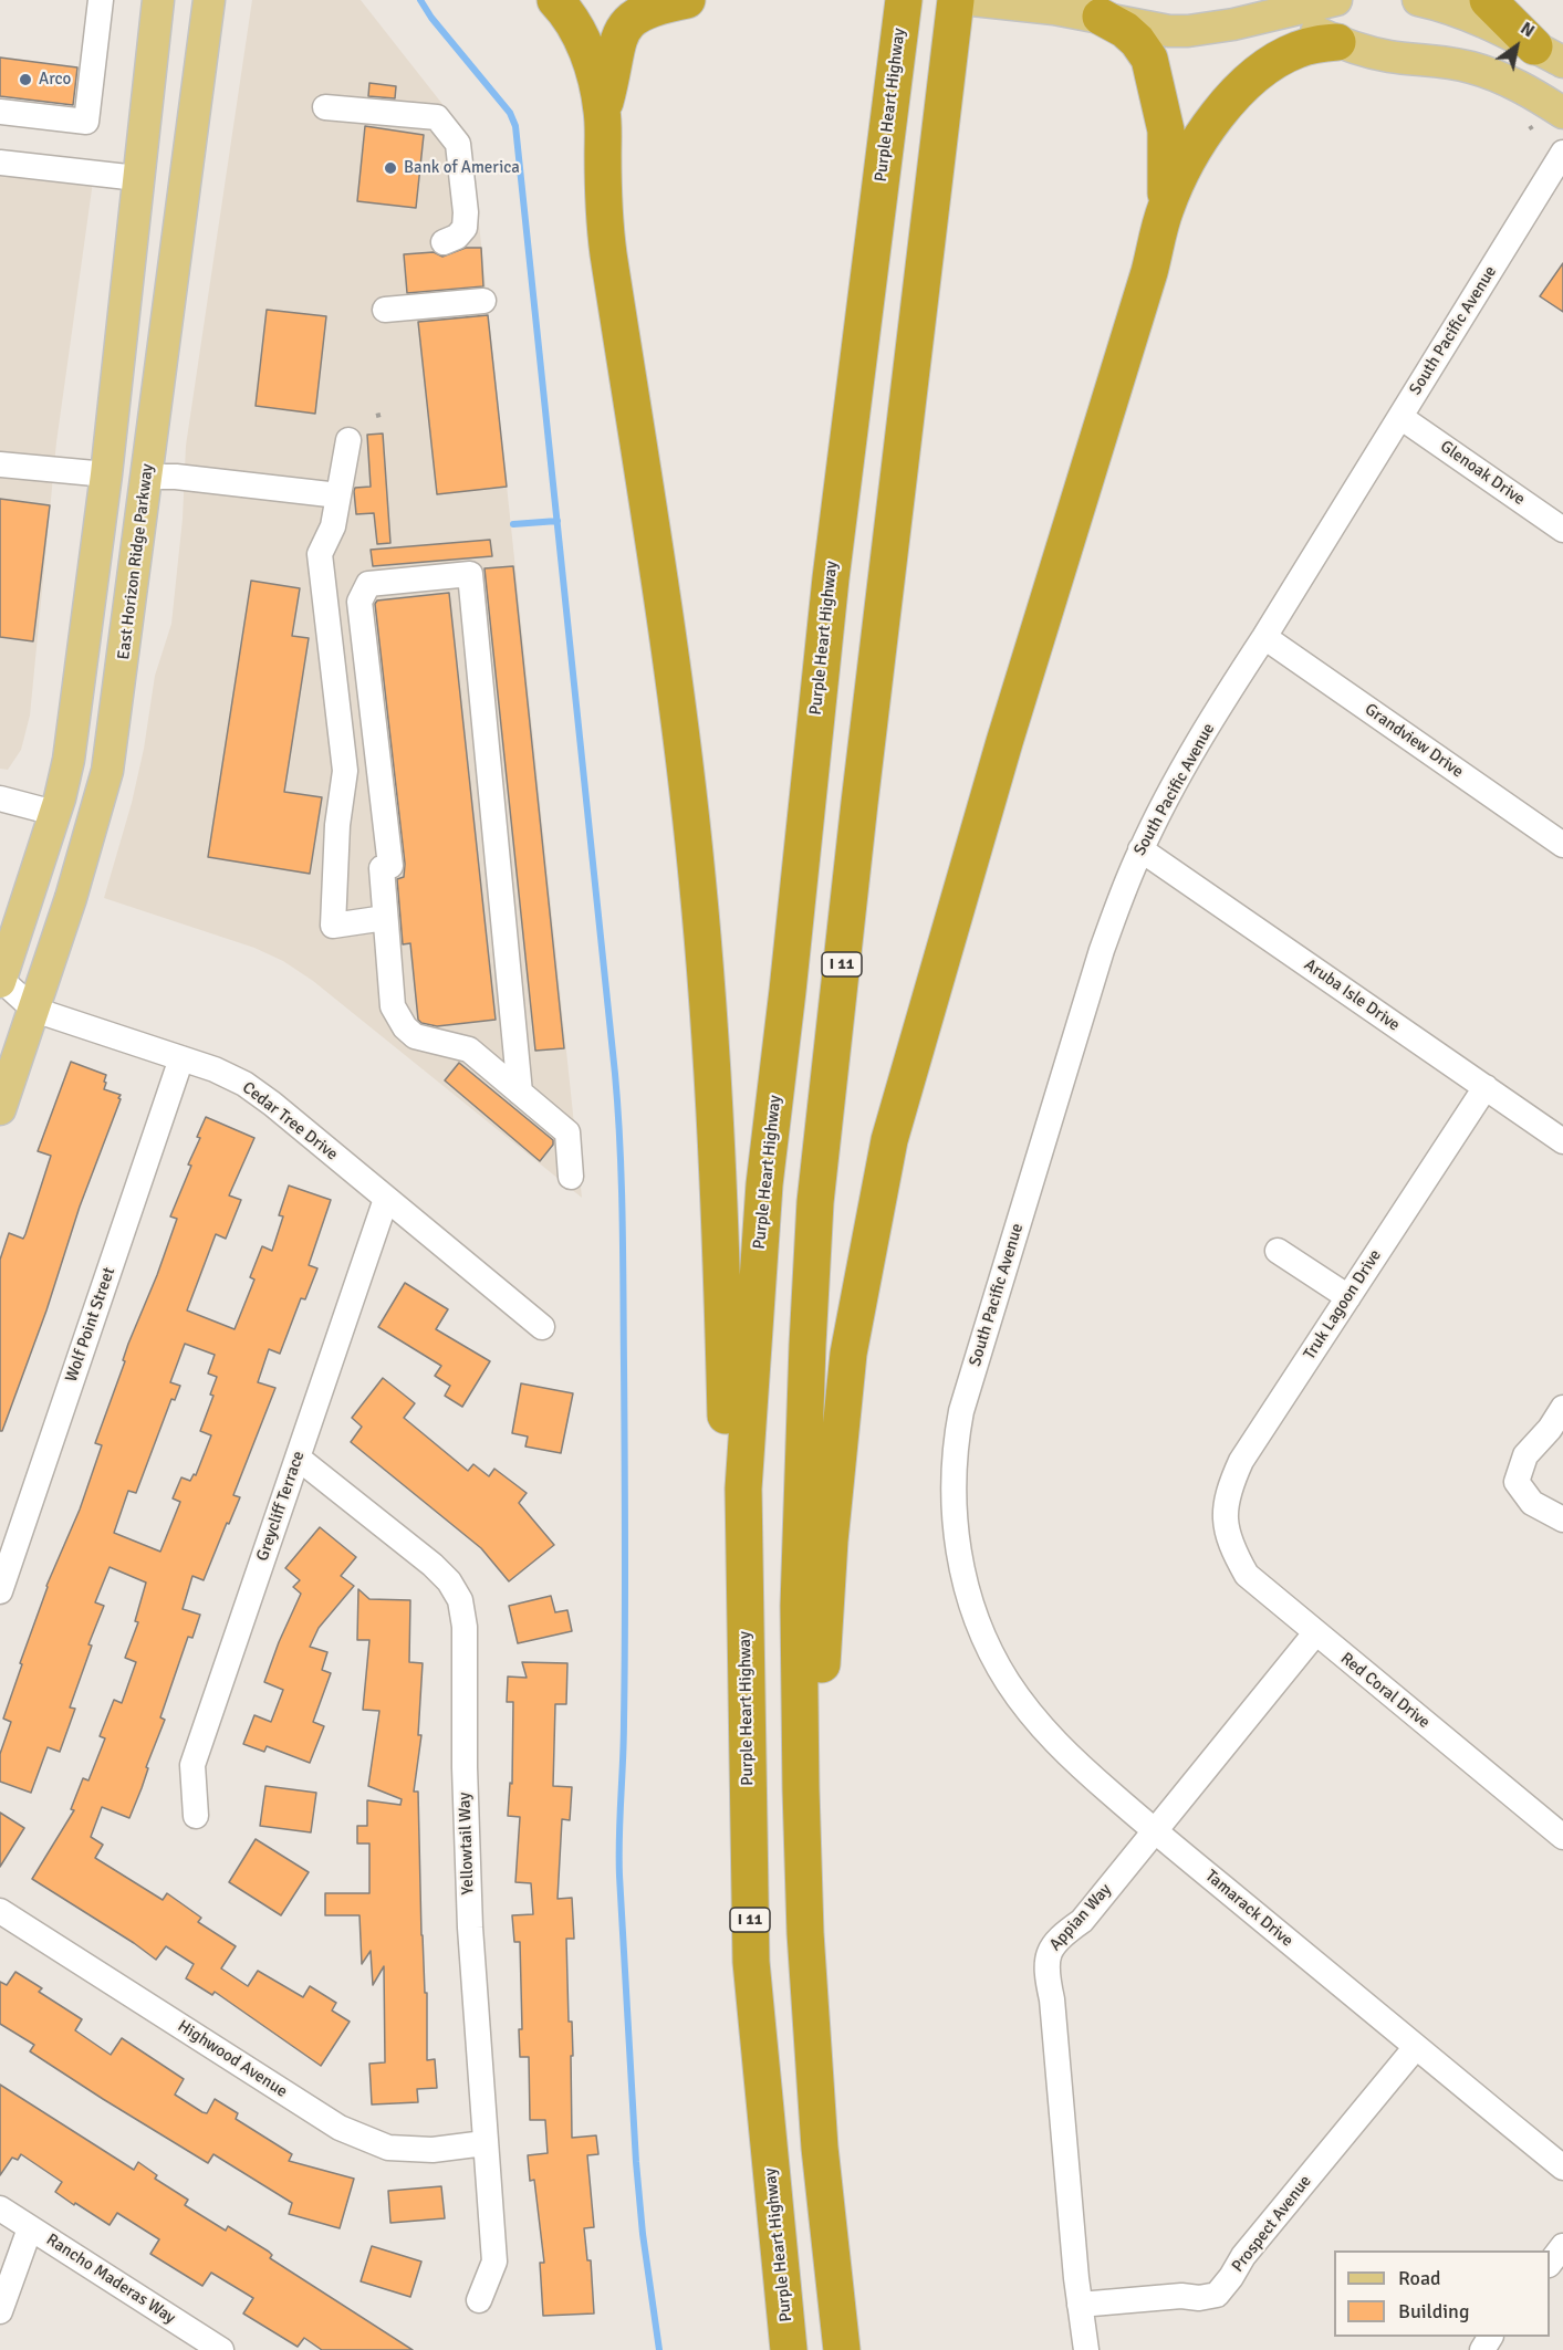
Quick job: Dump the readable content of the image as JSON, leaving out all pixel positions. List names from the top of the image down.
{
  "streets": {
    "highway": ["Purple Heart Highway", "I 11"],
    "main road": ["East Horizon Ridge Parkway"],
    "street": [
      "South Pacific Avenue",
      "Glenoak Drive",
      "Grandview Drive",
      "Aruba Isle Drive",
      "Cedar Tree Drive",
      "Truk Lagoon Drive",
      "Wolf Point Street",
      "Greycliff Terrace",
      "Red Coral Drive",
      "Yellowtail Way",
      "Tamarack Drive",
      "Appian Way",
      "Highwood Avenue",
      "Prospect Avenue",
      "Rancho Maderas Way"
    ]
  },
  "crossings": [
    ["South Pacific Avenue", "Glenoak Drive"],
    ["South Pacific Avenue", "Grandview Drive"],
    ["South Pacific Avenue", "Aruba Isle Drive"],
    ["South Pacific Avenue", "Tamarack Drive"],
    ["East Horizon Ridge Parkway", "Cedar Tree Drive"],
    ["Aruba Isle Drive", "Truk Lagoon Drive"],
    ["Cedar Tree Drive", "Wolf Point Street"],
    ["Cedar Tree Drive", "Greycliff Terrace"],
    ["Truk Lagoon Drive", "Red Coral Drive"],
    ["Greycliff Terrace", "Yellowtail Way"],
    ["Red Coral Drive", "Appian Way"],
    ["Yellowtail Way", "Highwood Avenue"],
    ["Tamarack Drive", "Appian Way"],
    ["Tamarack Drive", "Prospect Avenue"],
    ["Appian Way", "Prospect Avenue"]
  ],
  "places": ["Arco", "Bank of America"],
  "legend": ["Road", "Building"],
  "north": "top right"
}
